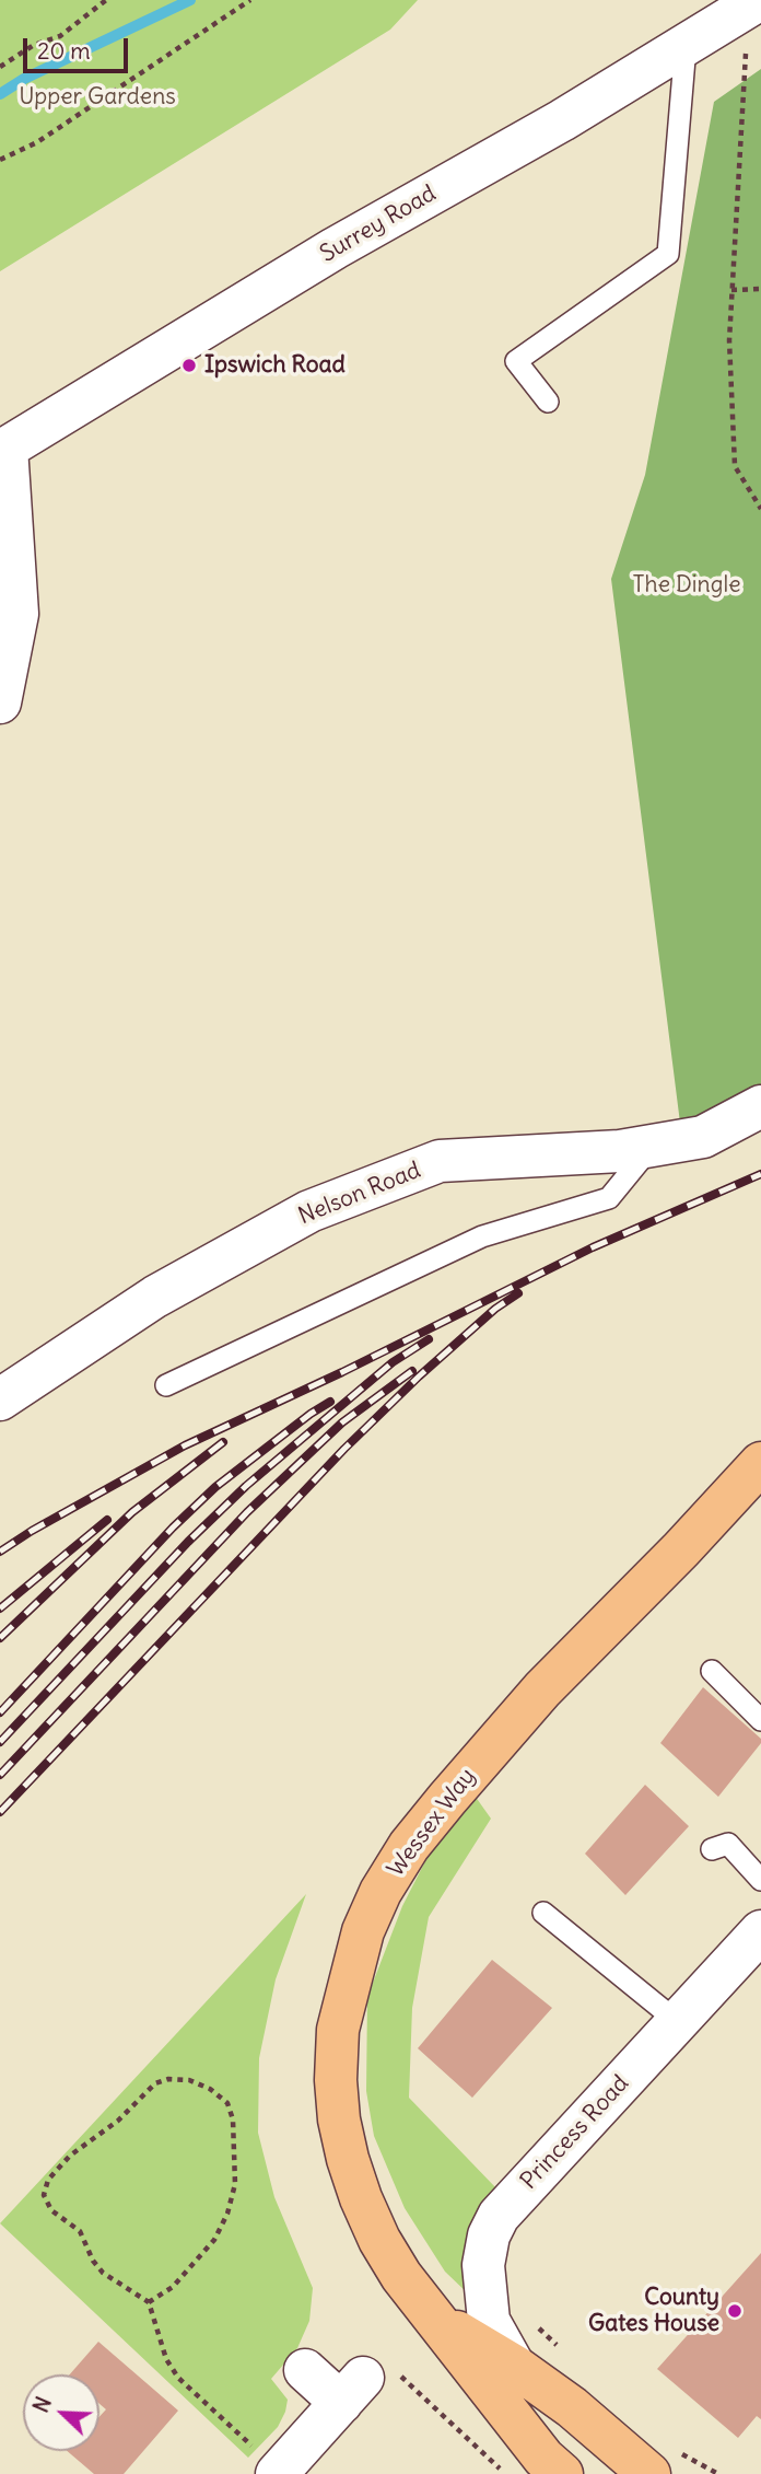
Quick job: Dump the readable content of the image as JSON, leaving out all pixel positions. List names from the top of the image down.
{
  "streets": {
    "highway": ["Wessex Way"],
    "street": ["Surrey Road", "Nelson Road", "Princess Road"]
  },
  "crossings": [
    ["Wessex Way", "Princess Road"]
  ],
  "parks": ["Upper Gardens", "The Dingle"],
  "places": ["Ipswich Road", "County Gates House"],
  "scale_bar": "20 m",
  "north": "top left"
}
